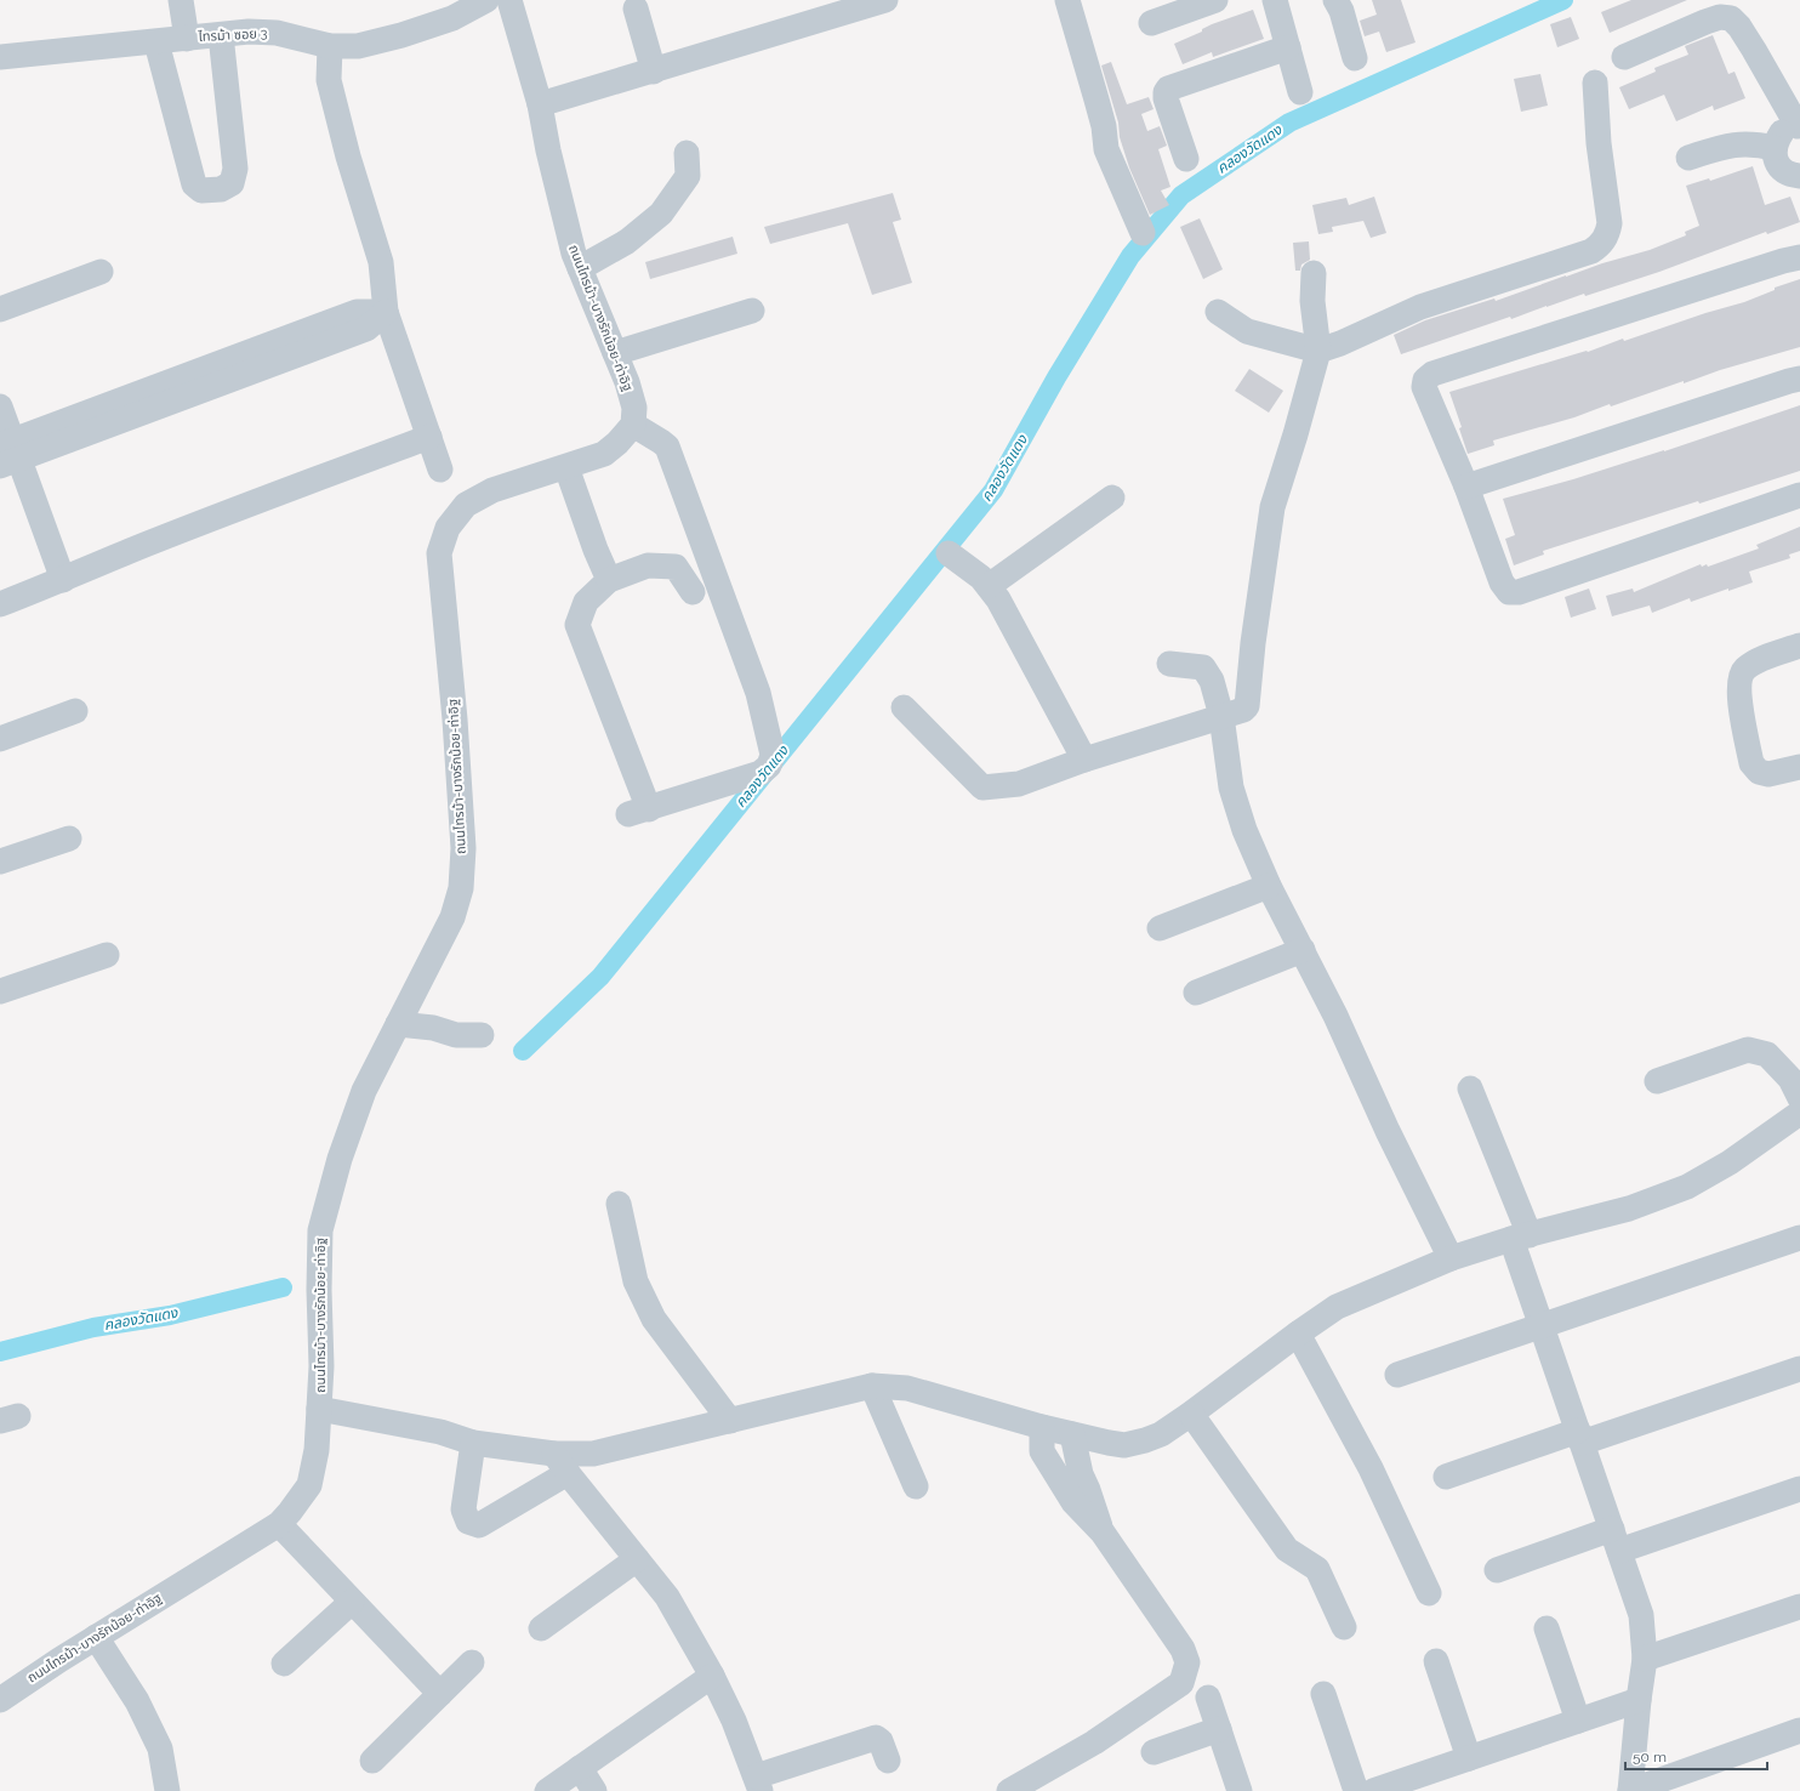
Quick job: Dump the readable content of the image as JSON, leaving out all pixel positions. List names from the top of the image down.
{
  "streets": {
    "street": ["ไทรม้า ซอย 3", "ถนนไทรม้า-บางรักน้อย-ท่าอิฐ"]
  },
  "water": ["คลองวัดแดง"],
  "scale_bar": "50 m"
}
